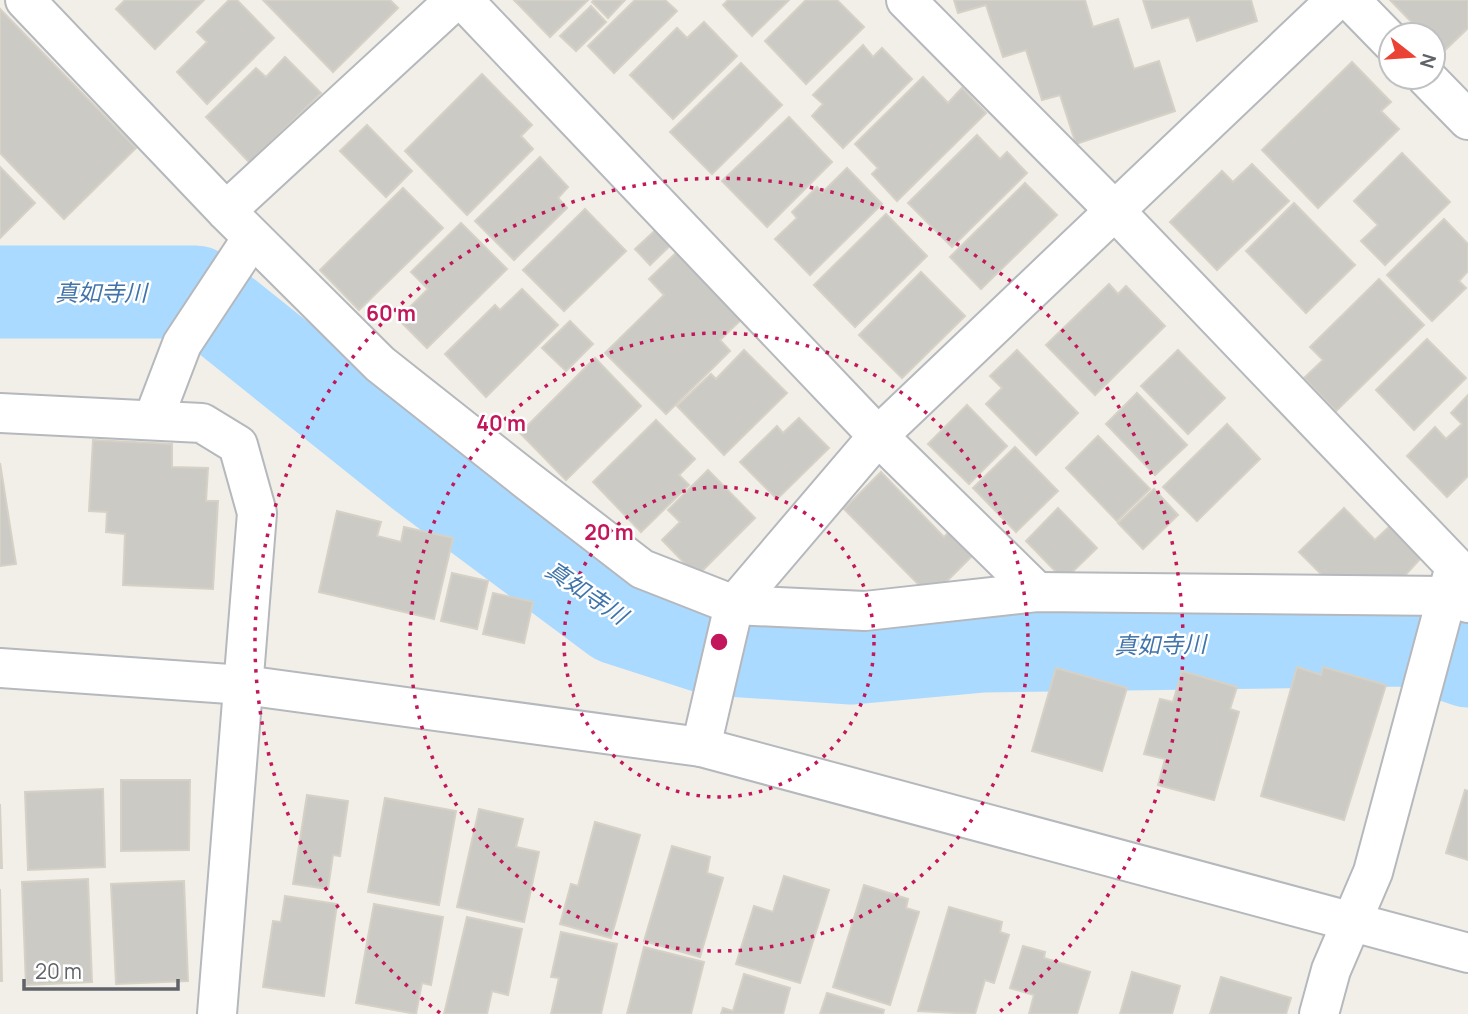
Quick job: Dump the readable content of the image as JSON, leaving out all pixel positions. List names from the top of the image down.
{
  "water": ["真如寺川"],
  "scale_bar": "20 m",
  "north": "right",
  "rings": ["60 m", "40 m", "20 m"]
}
